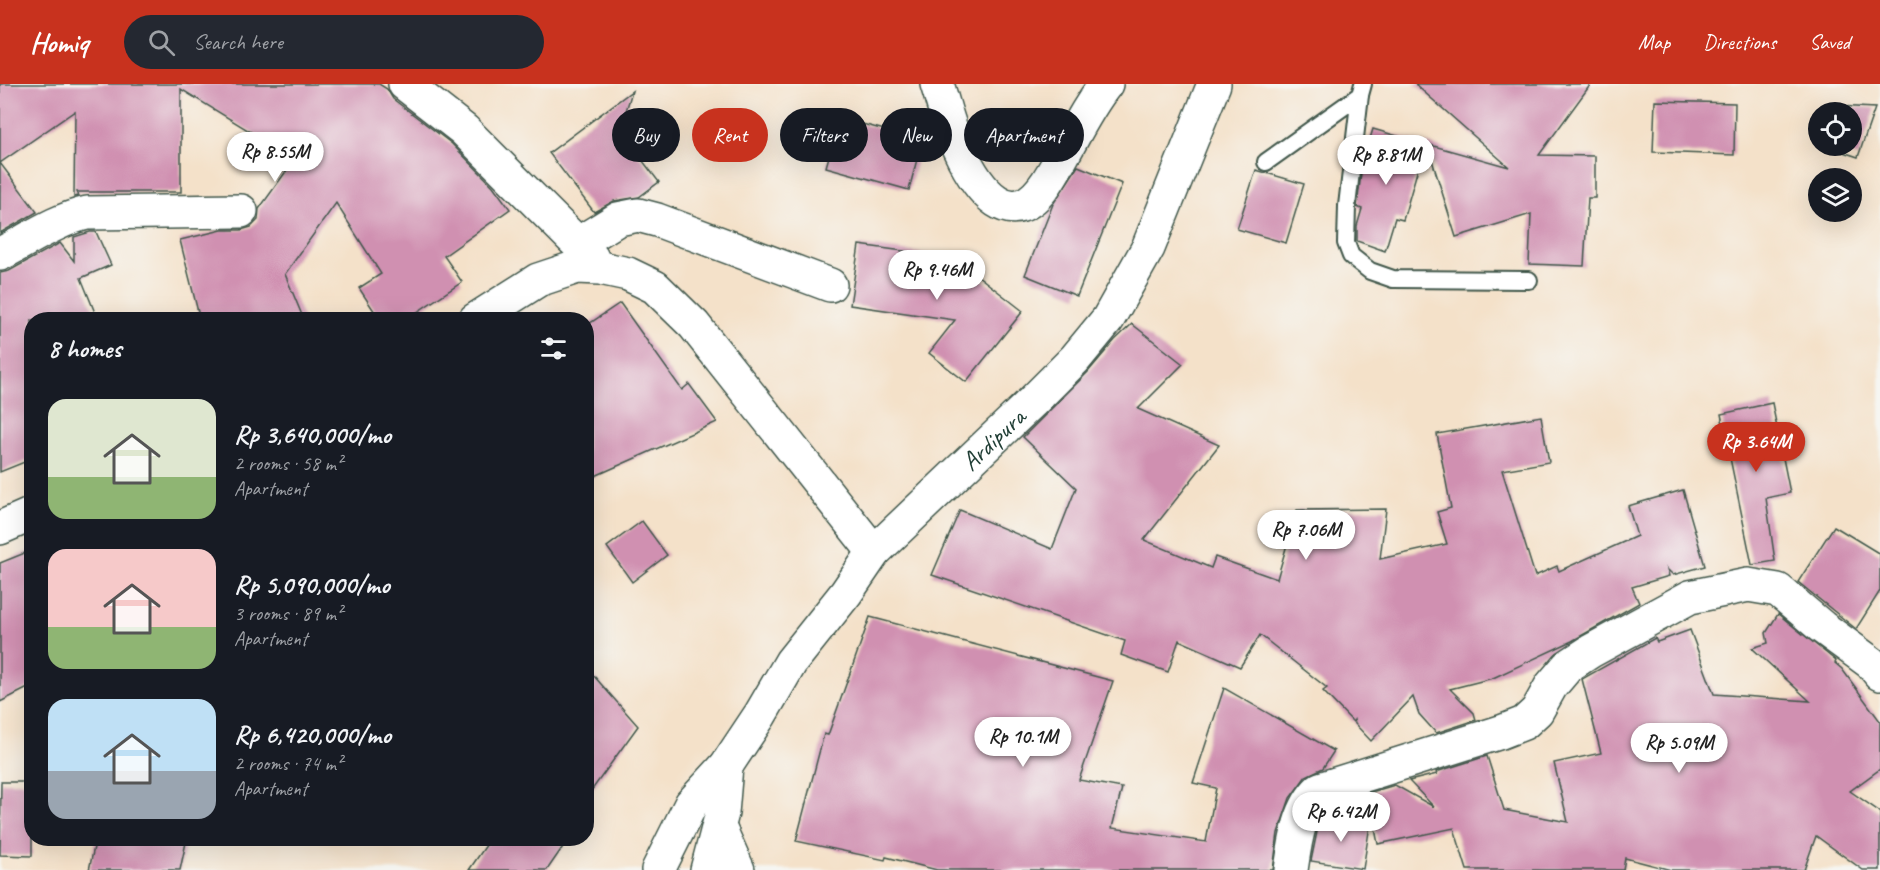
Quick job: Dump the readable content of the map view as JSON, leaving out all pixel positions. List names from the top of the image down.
{
  "streets": {
    "street": ["Ardipura"]
  },
  "page": {
    "header": "Homiq",
    "search": "Search here",
    "nav": ["Map", "Directions", "Saved"],
    "chip": [
      "Buy",
      "Rent",
      "Filters",
      "New",
      "Apartment"
    ],
    "price": [
      "Rp 8.55M",
      "Rp 8.81M",
      "Rp 9.46M",
      "Rp 3.64M",
      "Rp 7.06M",
      "Rp 10.1M",
      "Rp 5.09M",
      "Rp 6.42M"
    ],
    "heading": "8 homes",
    "list": [
      {
        "name": "Rp 3,640,000/mo",
        "note": "2 rooms · 58 m² · Apartment"
      },
      {
        "name": "Rp 5,090,000/mo",
        "note": "3 rooms · 89 m² · Apartment"
      },
      {
        "name": "Rp 6,420,000/mo",
        "note": "2 rooms · 74 m² · Apartment"
      }
    ]
  }
}
